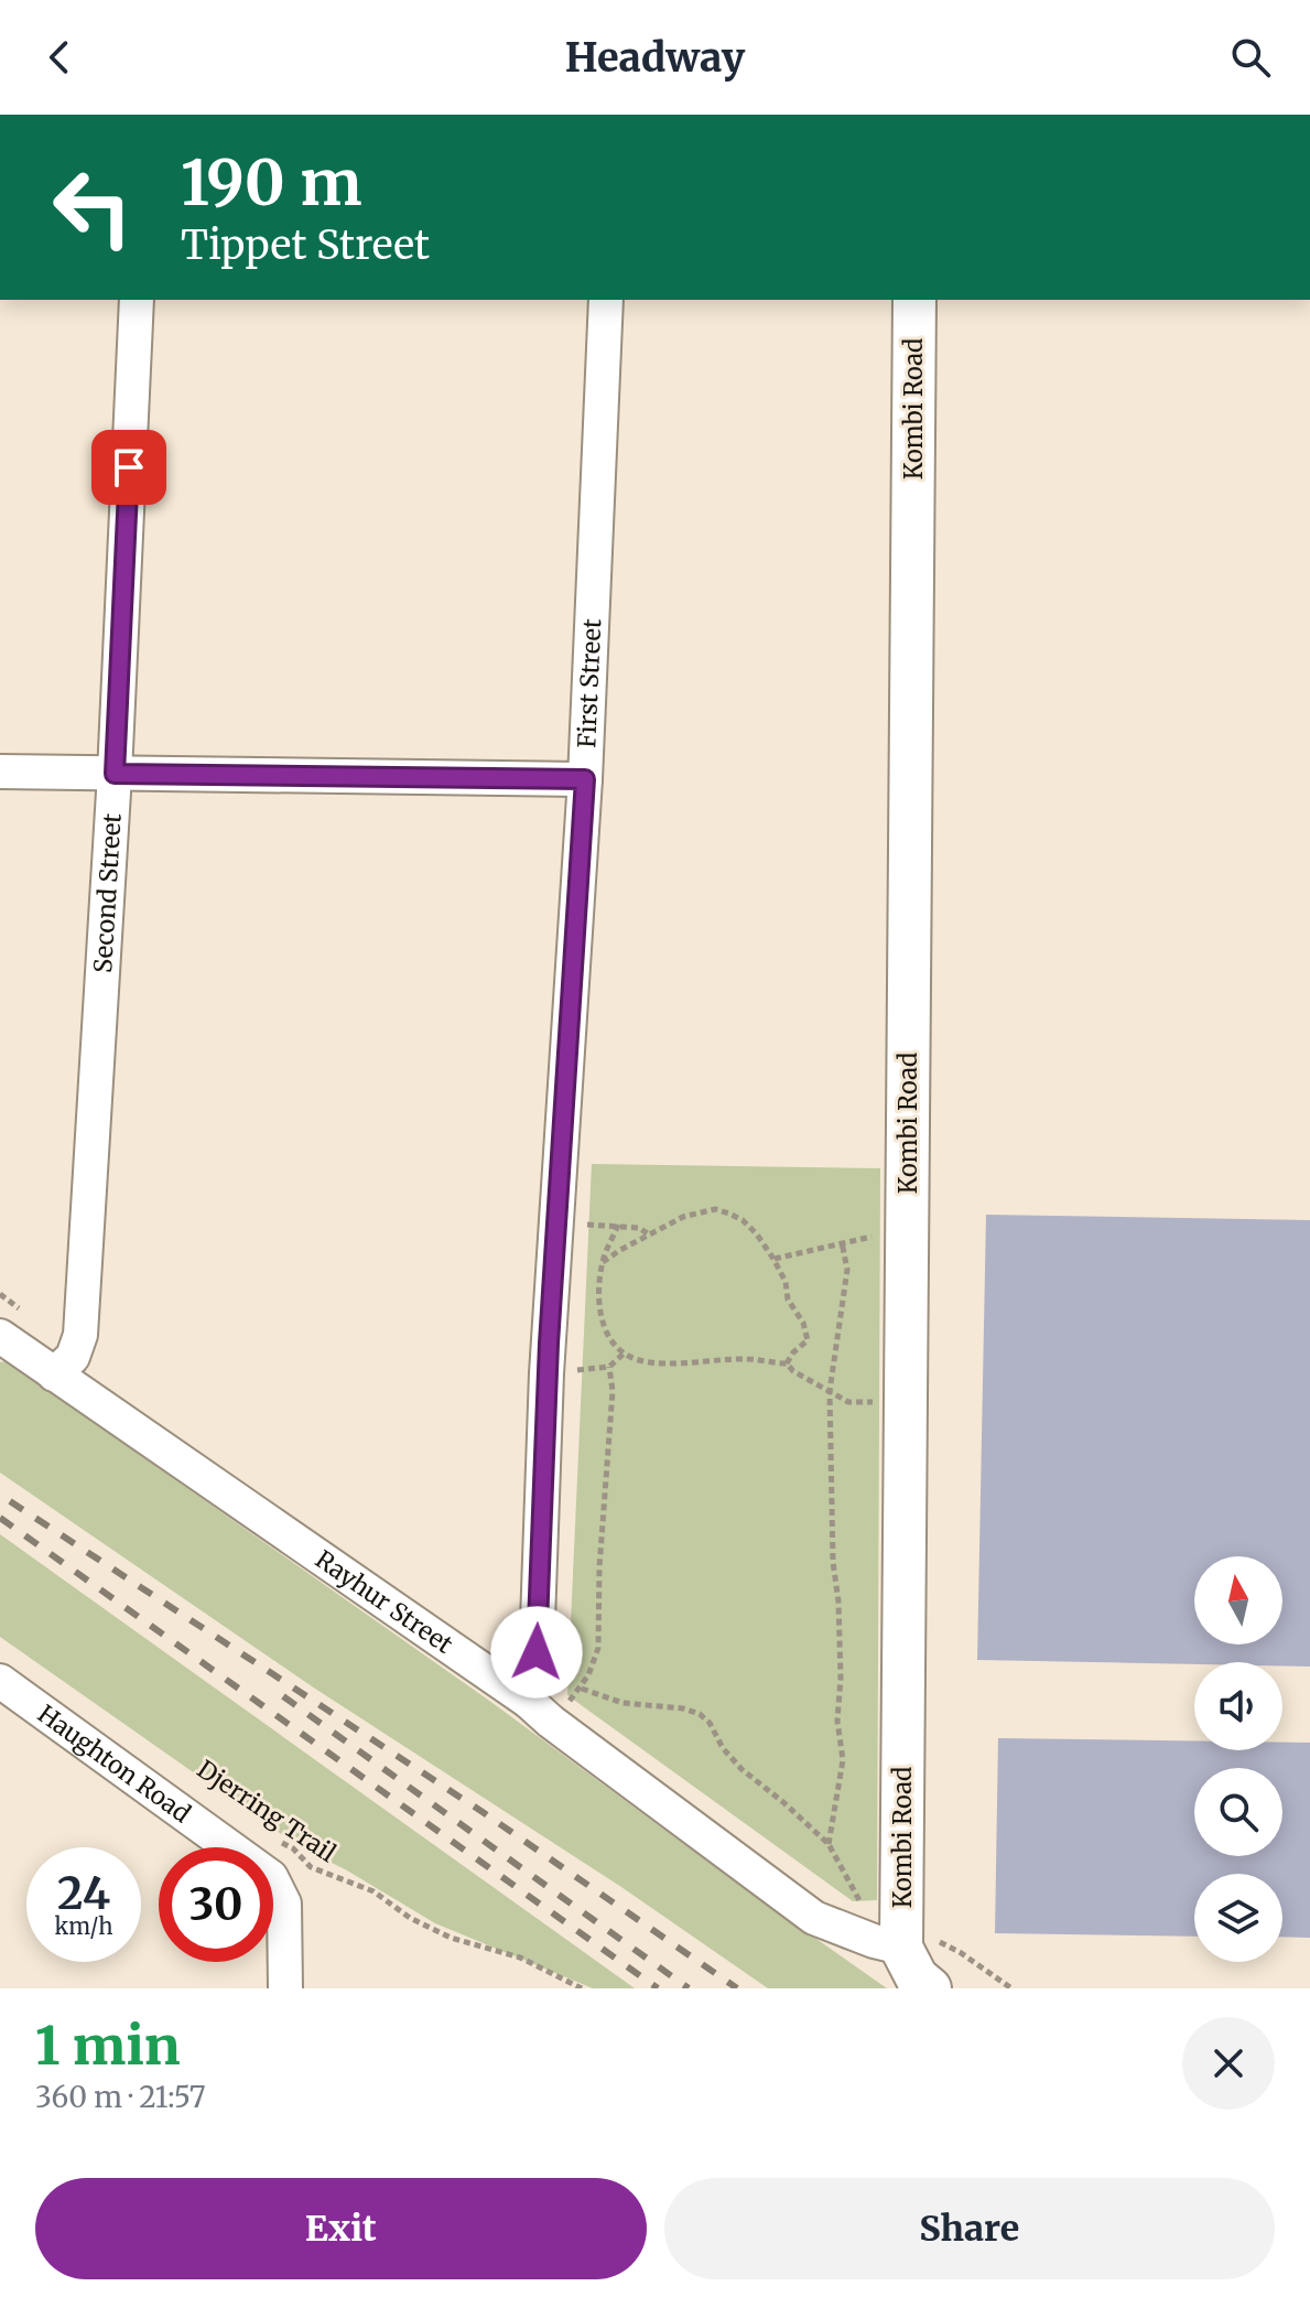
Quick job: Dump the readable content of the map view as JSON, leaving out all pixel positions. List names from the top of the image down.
{
  "streets": {
    "main road": ["Kombi Road"],
    "street": [
      "First Street",
      "Second Street",
      "Rayhur Street",
      "Haughton Road"
    ],
    "path": ["Djerring Trail"]
  },
  "crossings": [
    ["Kombi Road", "Rayhur Street"],
    ["First Street", "Rayhur Street"],
    ["Second Street", "Rayhur Street"]
  ],
  "north": "top",
  "page": {
    "header": "Headway",
    "turn": ["190 m", "Tippet Street"],
    "speed": "24 km/h",
    "limit": "30",
    "heading": ["1 min", "360 m · 21:57"],
    "buttons": ["Exit", "Share"]
  }
}
